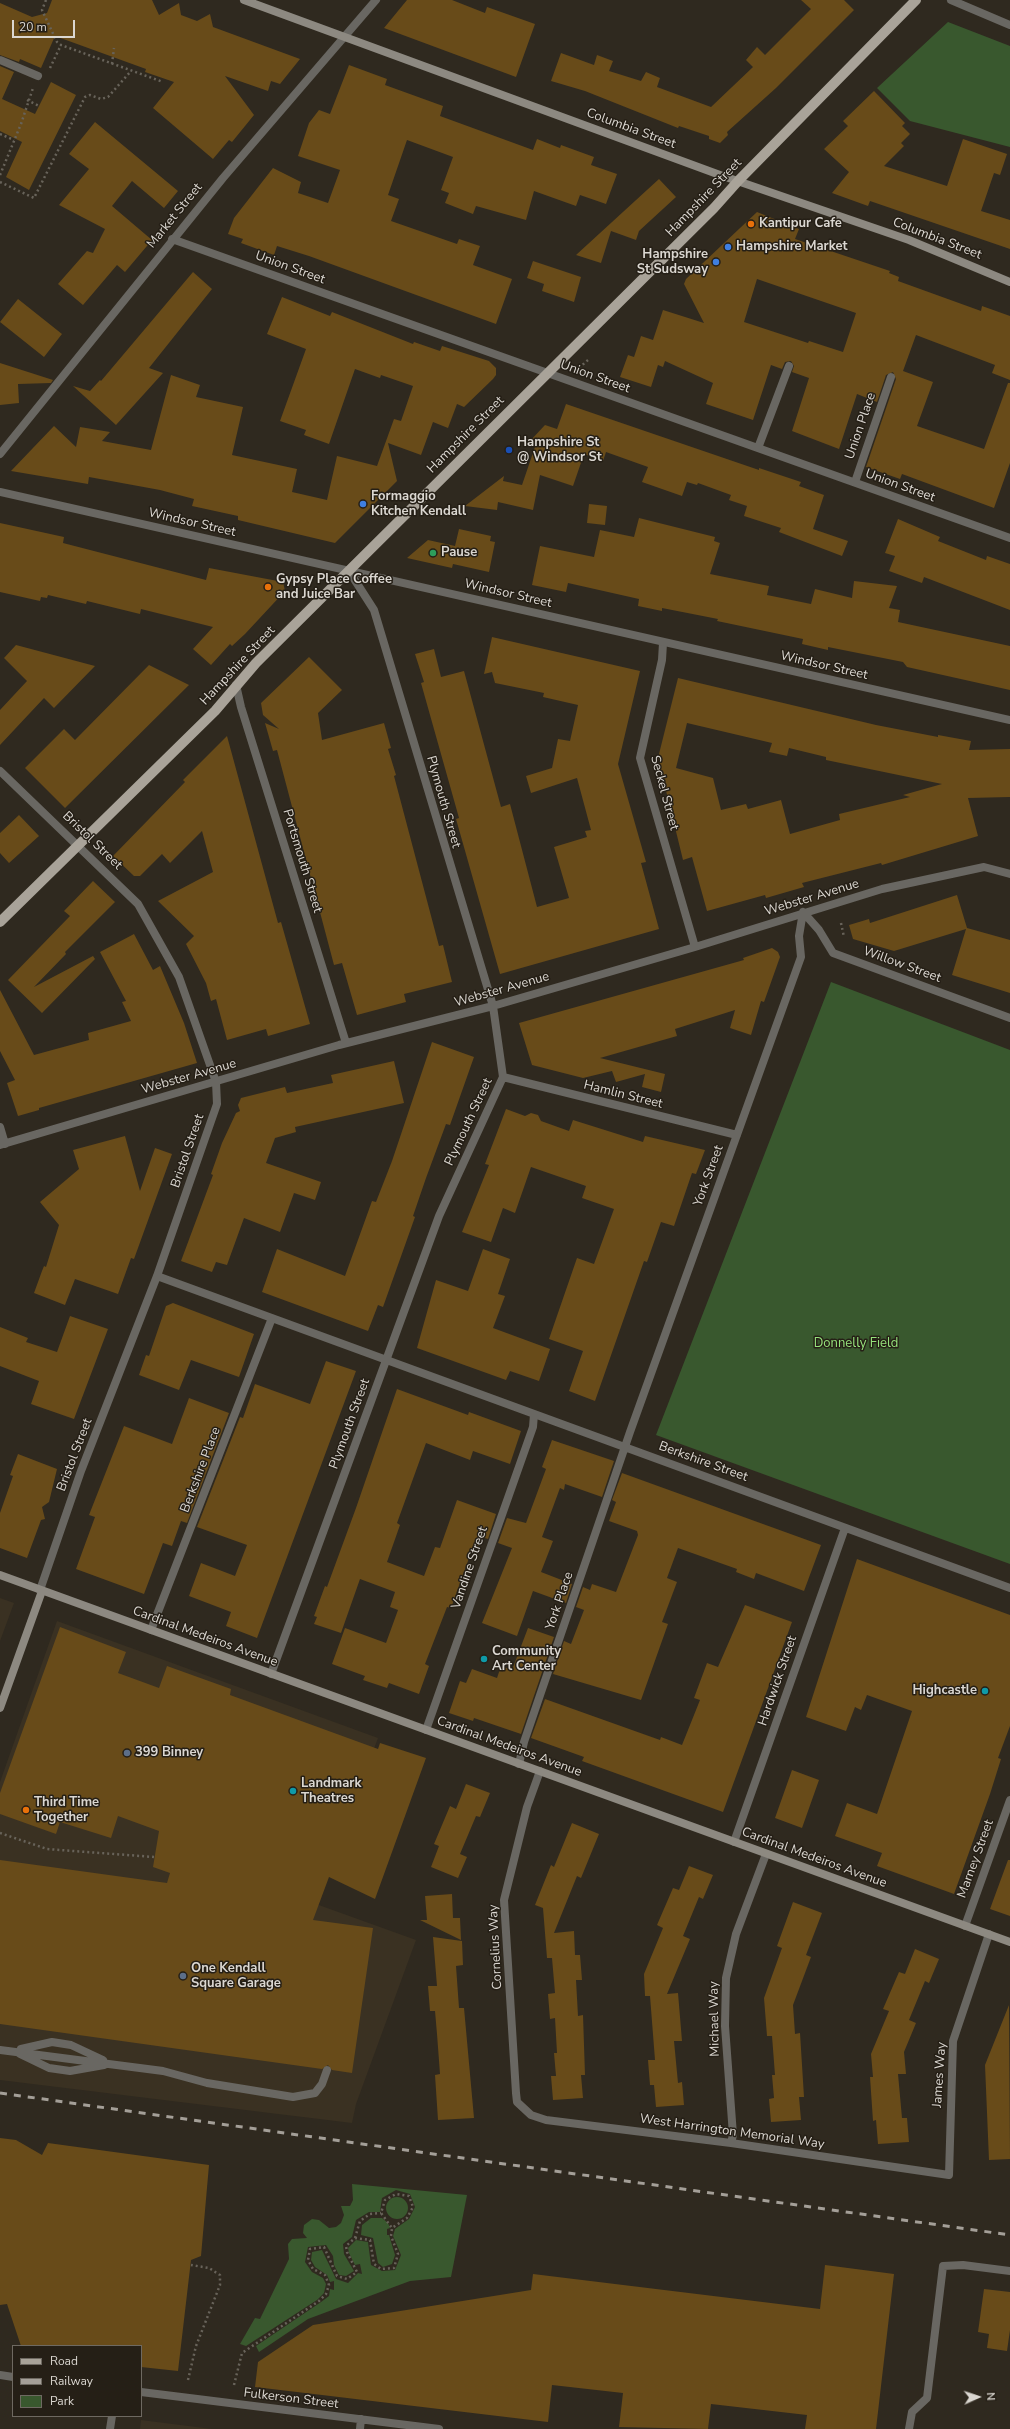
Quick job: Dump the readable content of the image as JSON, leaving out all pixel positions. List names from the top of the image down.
{
  "streets": {
    "main road": ["Columbia Street", "Hampshire Street", "Cardinal Medeiros Avenue"],
    "street": [
      "Market Street",
      "Union Street",
      "Union Place",
      "Windsor Street",
      "Seckel Street",
      "Plymouth Street",
      "Bristol Street",
      "Portsmouth Street",
      "Webster Avenue",
      "Willow Street",
      "Hamlin Street",
      "York Street",
      "Berkshire Street",
      "Berkshire Place",
      "Vandine Street",
      "York Place",
      "Hardwick Street",
      "Marney Street",
      "Cornelius Way",
      "Michael Way",
      "James Way",
      "West Harrington Memorial Way",
      "Fulkerson Street"
    ]
  },
  "crossings": [
    ["Columbia Street", "Hampshire Street"],
    ["Columbia Street", "Market Street"],
    ["Hampshire Street", "Union Street"],
    ["Hampshire Street", "Windsor Street"],
    ["Hampshire Street", "Plymouth Street"],
    ["Hampshire Street", "Bristol Street"],
    ["Hampshire Street", "Portsmouth Street"],
    ["Market Street", "Union Street"],
    ["Union Street", "Union Place"],
    ["Windsor Street", "Seckel Street"],
    ["Windsor Street", "Plymouth Street"],
    ["Seckel Street", "Webster Avenue"],
    ["Plymouth Street", "Webster Avenue"],
    ["Plymouth Street", "Hamlin Street"],
    ["Plymouth Street", "Berkshire Street"],
    ["Plymouth Street", "Cardinal Medeiros Avenue"],
    ["Bristol Street", "Webster Avenue"],
    ["Bristol Street", "Cardinal Medeiros Avenue"],
    ["Portsmouth Street", "Webster Avenue"],
    ["Webster Avenue", "Willow Street"],
    ["Webster Avenue", "York Street"],
    ["Willow Street", "York Street"],
    ["Hamlin Street", "York Street"],
    ["York Street", "Berkshire Street"],
    ["York Street", "York Place"],
    ["Berkshire Street", "Vandine Street"],
    ["Berkshire Street", "York Place"],
    ["Berkshire Street", "Hardwick Street"],
    ["Berkshire Place", "Cardinal Medeiros Avenue"],
    ["Vandine Street", "Cardinal Medeiros Avenue"],
    ["York Place", "Cardinal Medeiros Avenue"],
    ["Cardinal Medeiros Avenue", "Hardwick Street"],
    ["Cardinal Medeiros Avenue", "Marney Street"],
    ["Cardinal Medeiros Avenue", "Cornelius Way"],
    ["Cardinal Medeiros Avenue", "Michael Way"],
    ["Cardinal Medeiros Avenue", "James Way"],
    ["Cornelius Way", "West Harrington Memorial Way"],
    ["Michael Way", "West Harrington Memorial Way"],
    ["James Way", "West Harrington Memorial Way"]
  ],
  "parks": ["Donnelly Field"],
  "places": [
    "Kantipur Cafe",
    "Hampshire Market",
    "Hampshire St Sudsway",
    "Hampshire St @ Windsor St",
    "Formaggio Kitchen Kendall",
    "Pause",
    "Gypsy Place Coffee and Juice Bar",
    "Community Art Center",
    "Highcastle",
    "399 Binney",
    "Landmark Theatres",
    "Third Time Together",
    "One Kendall Square Garage"
  ],
  "legend": ["Road", "Railway", "Park"],
  "scale_bar": "20 m",
  "north": "right"
}
